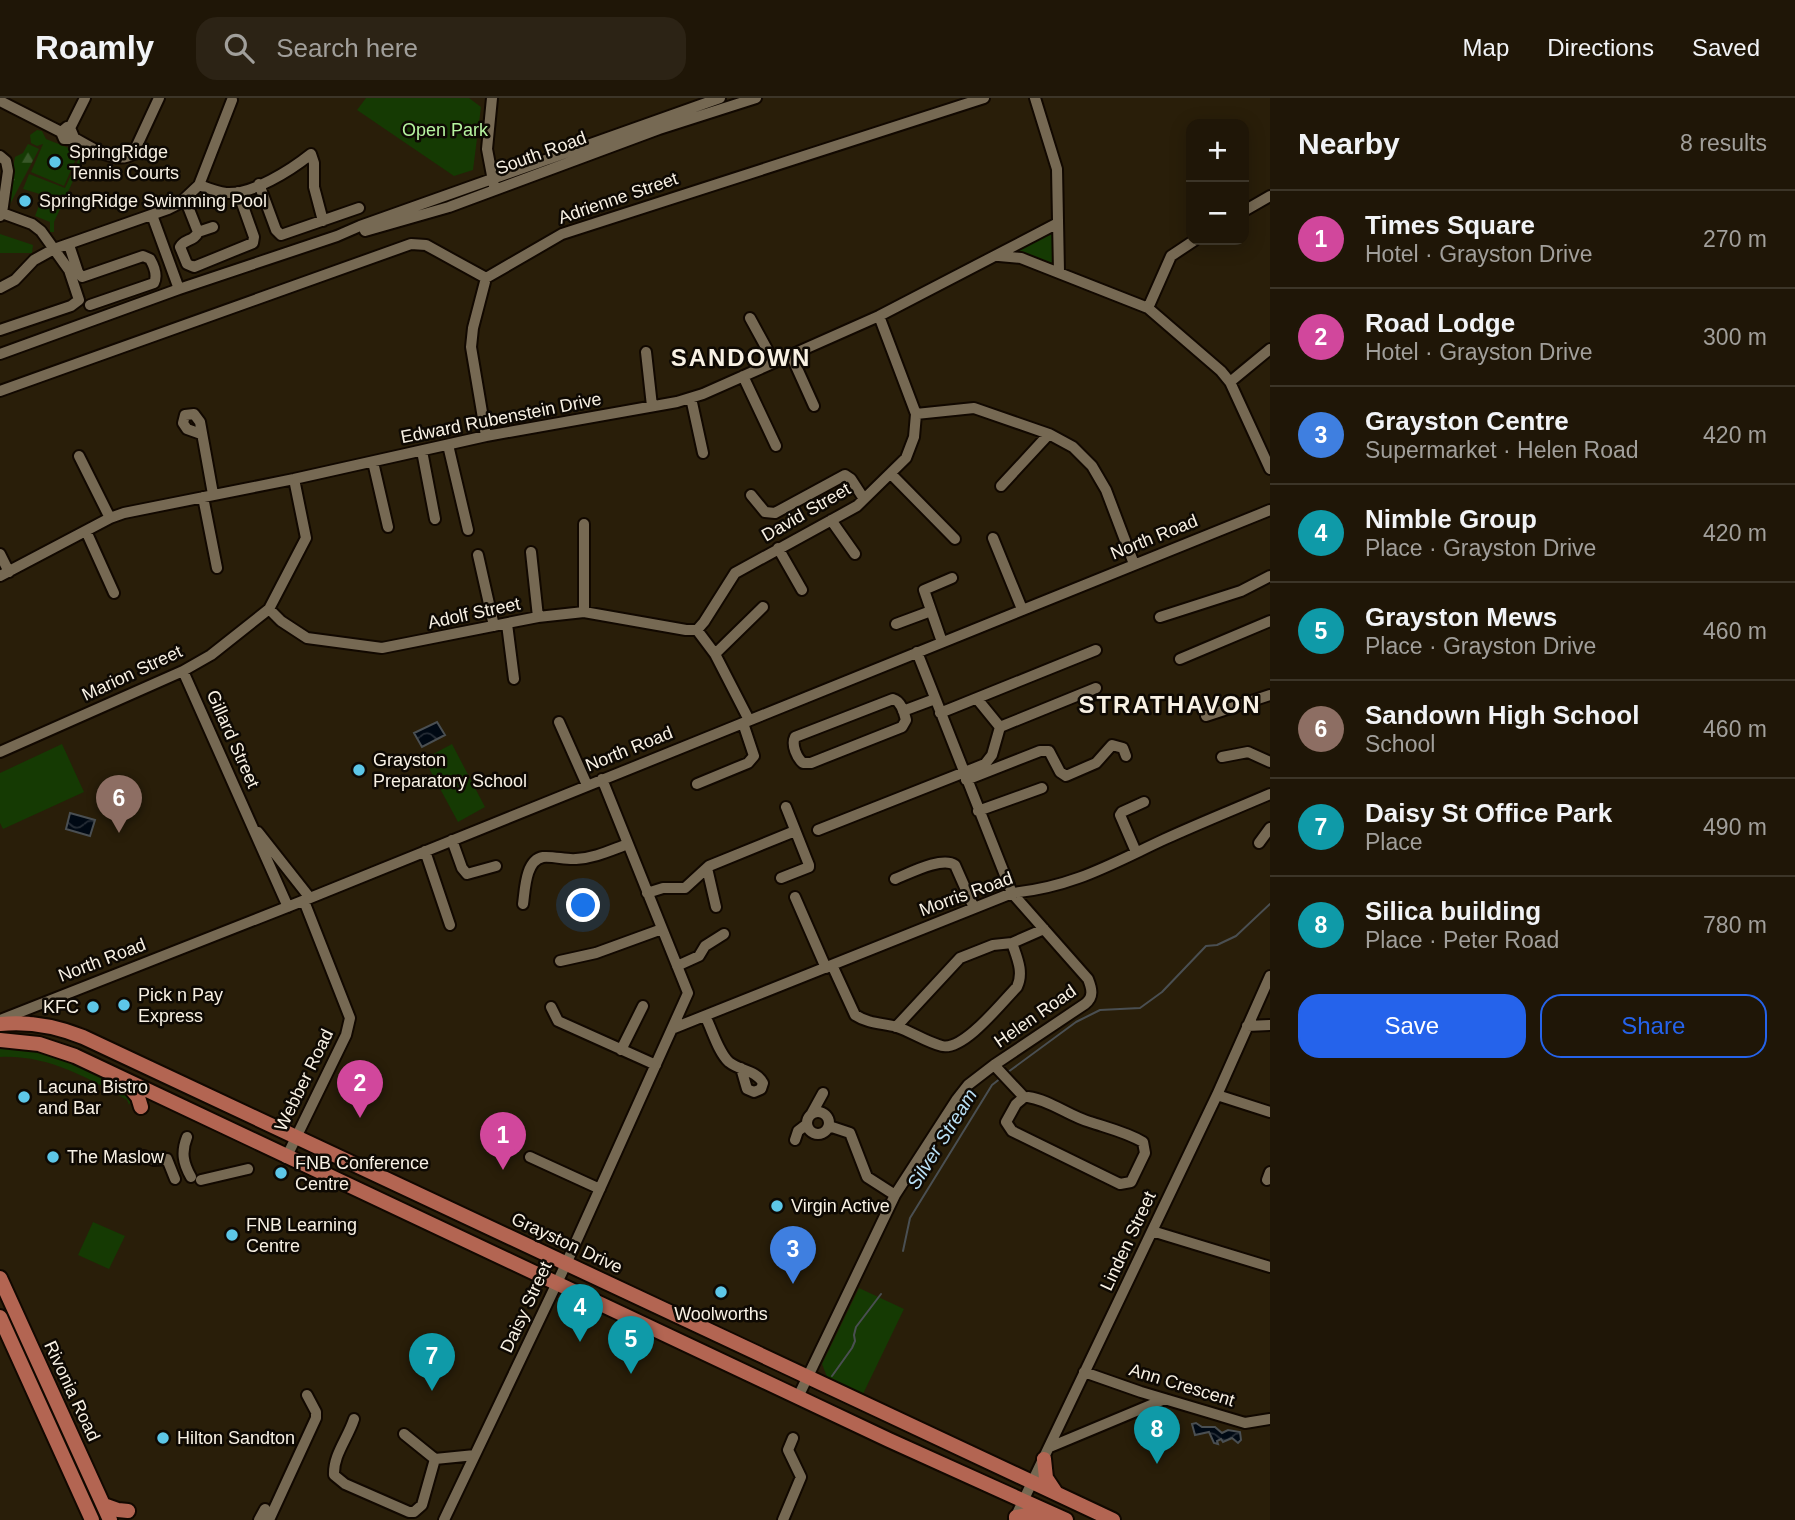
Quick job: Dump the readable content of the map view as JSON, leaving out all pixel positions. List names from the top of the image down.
{
  "streets": {
    "main road": ["Grayston Drive", "Rivonia Road"],
    "street": [
      "South Road",
      "Adrienne Street",
      "Edward Rubenstein Drive",
      "David Street",
      "North Road",
      "Adolf Street",
      "Marion Street",
      "Gillard Street",
      "Morris Road",
      "Helen Road",
      "Webber Road",
      "Linden Street",
      "Daisy Street",
      "Ann Crescent"
    ]
  },
  "crossings": [
    ["Edward Rubenstein Drive", "David Street"],
    ["David Street", "Adolf Street"],
    ["North Road", "Gillard Street"],
    ["North Road", "Helen Road"],
    ["North Road", "Webber Road"],
    ["North Road", "Grayston Drive"],
    ["Adolf Street", "Marion Street"],
    ["Marion Street", "Gillard Street"],
    ["Gillard Street", "Webber Road"],
    ["Morris Road", "Helen Road"],
    ["Morris Road", "Daisy Street"],
    ["Helen Road", "Grayston Drive"],
    ["Webber Road", "Grayston Drive"],
    ["Linden Street", "Grayston Drive"],
    ["Linden Street", "Ann Crescent"],
    ["Grayston Drive", "Daisy Street"]
  ],
  "districts": ["SANDOWN", "STRATHAVON"],
  "water": ["Silver Stream"],
  "parks": ["Open Park"],
  "places": [
    "SpringRidge Tennis Courts",
    "SpringRidge Swimming Pool",
    "Grayston Preparatory School",
    "Pick n Pay Express",
    "KFC",
    "Lacuna Bistro and Bar",
    "The Maslow",
    "FNB Conference Centre",
    "Virgin Active",
    "FNB Learning Centre",
    "Woolworths",
    "Hilton Sandton"
  ],
  "page": {
    "header": "Roamly",
    "search": "Search here",
    "nav": ["Map", "Directions", "Saved"],
    "heading": ["Nearby", "8 results"],
    "map_buttons": ["+", "−"],
    "list": [
      {
        "mark": "1",
        "name": "Times Square",
        "note": "Hotel · Grayston Drive",
        "value": "270 m"
      },
      {
        "mark": "2",
        "name": "Road Lodge",
        "note": "Hotel · Grayston Drive",
        "value": "300 m"
      },
      {
        "mark": "3",
        "name": "Grayston Centre",
        "note": "Supermarket · Helen Road",
        "value": "420 m"
      },
      {
        "mark": "4",
        "name": "Nimble Group",
        "note": "Place · Grayston Drive",
        "value": "420 m"
      },
      {
        "mark": "5",
        "name": "Grayston Mews",
        "note": "Place · Grayston Drive",
        "value": "460 m"
      },
      {
        "mark": "6",
        "name": "Sandown High School",
        "note": "School",
        "value": "460 m"
      },
      {
        "mark": "7",
        "name": "Daisy St Office Park",
        "note": "Place",
        "value": "490 m"
      },
      {
        "mark": "8",
        "name": "Silica building",
        "note": "Place · Peter Road",
        "value": "780 m"
      }
    ],
    "pins": [
      "6",
      "2",
      "1",
      "3",
      "4",
      "5",
      "7",
      "8"
    ],
    "buttons": ["Save", "Share"]
  }
}
